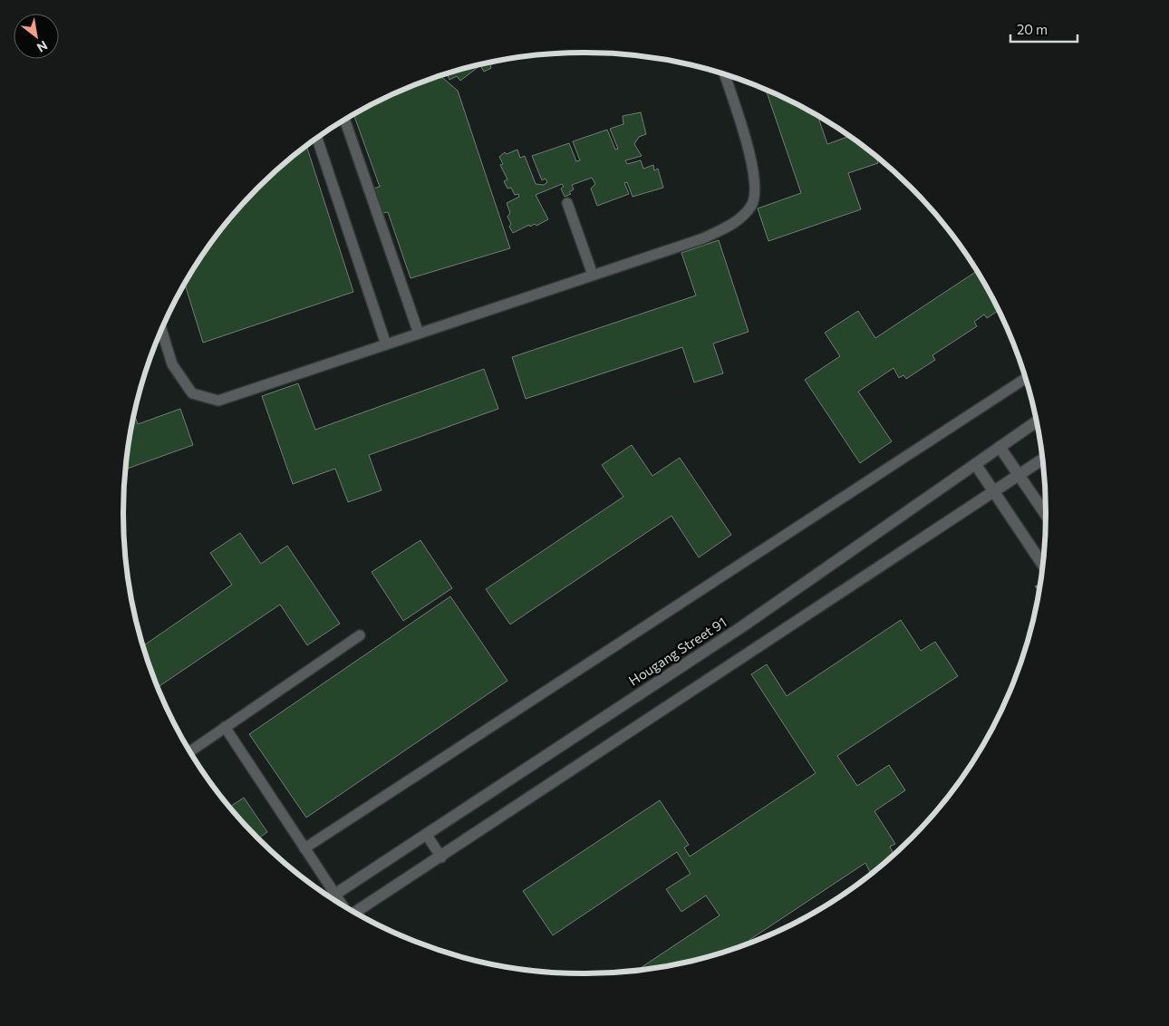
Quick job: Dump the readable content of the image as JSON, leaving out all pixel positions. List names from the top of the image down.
{
  "streets": {
    "street": ["Hougang Street 91"]
  },
  "scale_bar": "20 m",
  "north": "bottom right"
}
